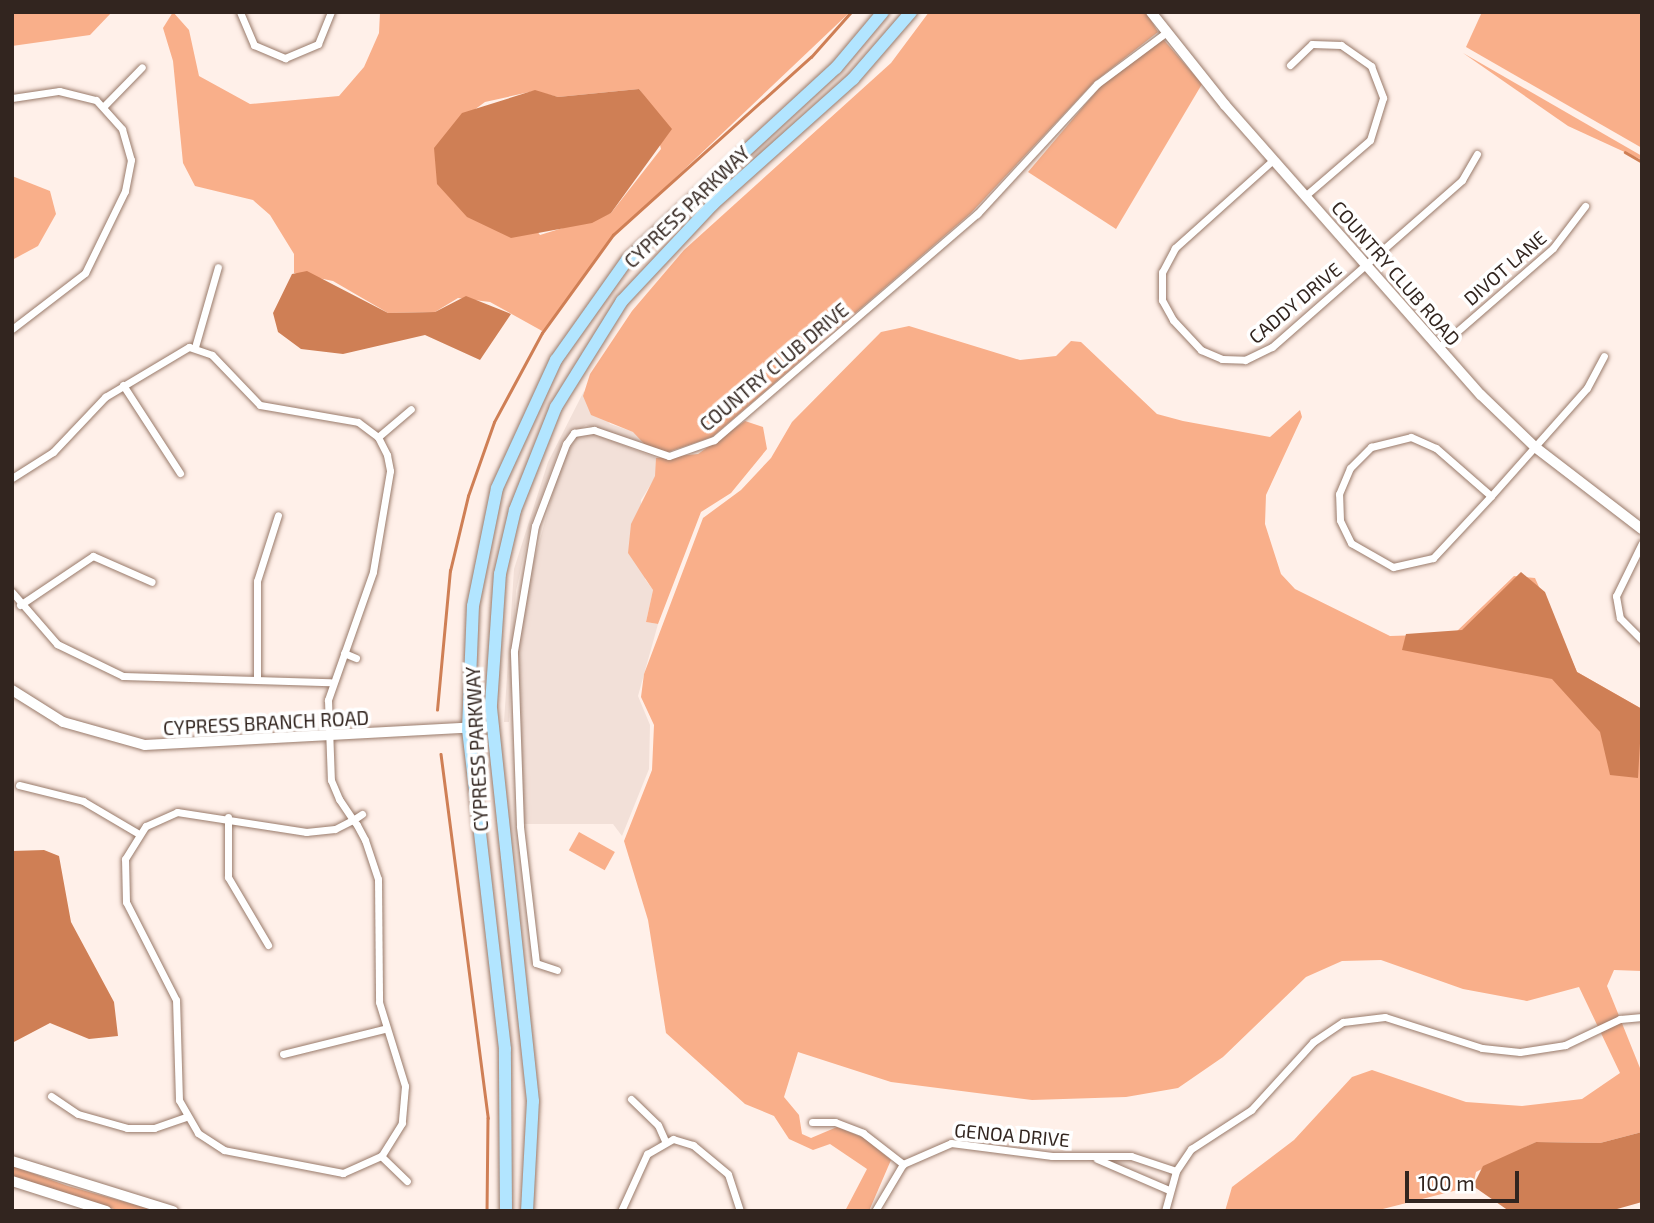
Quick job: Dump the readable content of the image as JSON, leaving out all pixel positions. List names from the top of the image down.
{
  "streets": {
    "main road": ["CYPRESS PARKWAY"],
    "street": [
      "DIVOT LANE",
      "COUNTRY CLUB ROAD",
      "CADDY DRIVE",
      "COUNTRY CLUB DRIVE",
      "CYPRESS BRANCH ROAD",
      "GENOA DRIVE"
    ]
  },
  "crossings": [
    ["CYPRESS PARKWAY", "CYPRESS BRANCH ROAD"],
    ["DIVOT LANE", "COUNTRY CLUB ROAD"],
    ["COUNTRY CLUB ROAD", "CADDY DRIVE"],
    ["COUNTRY CLUB ROAD", "COUNTRY CLUB DRIVE"]
  ],
  "scale_bar": "100 m"
}
